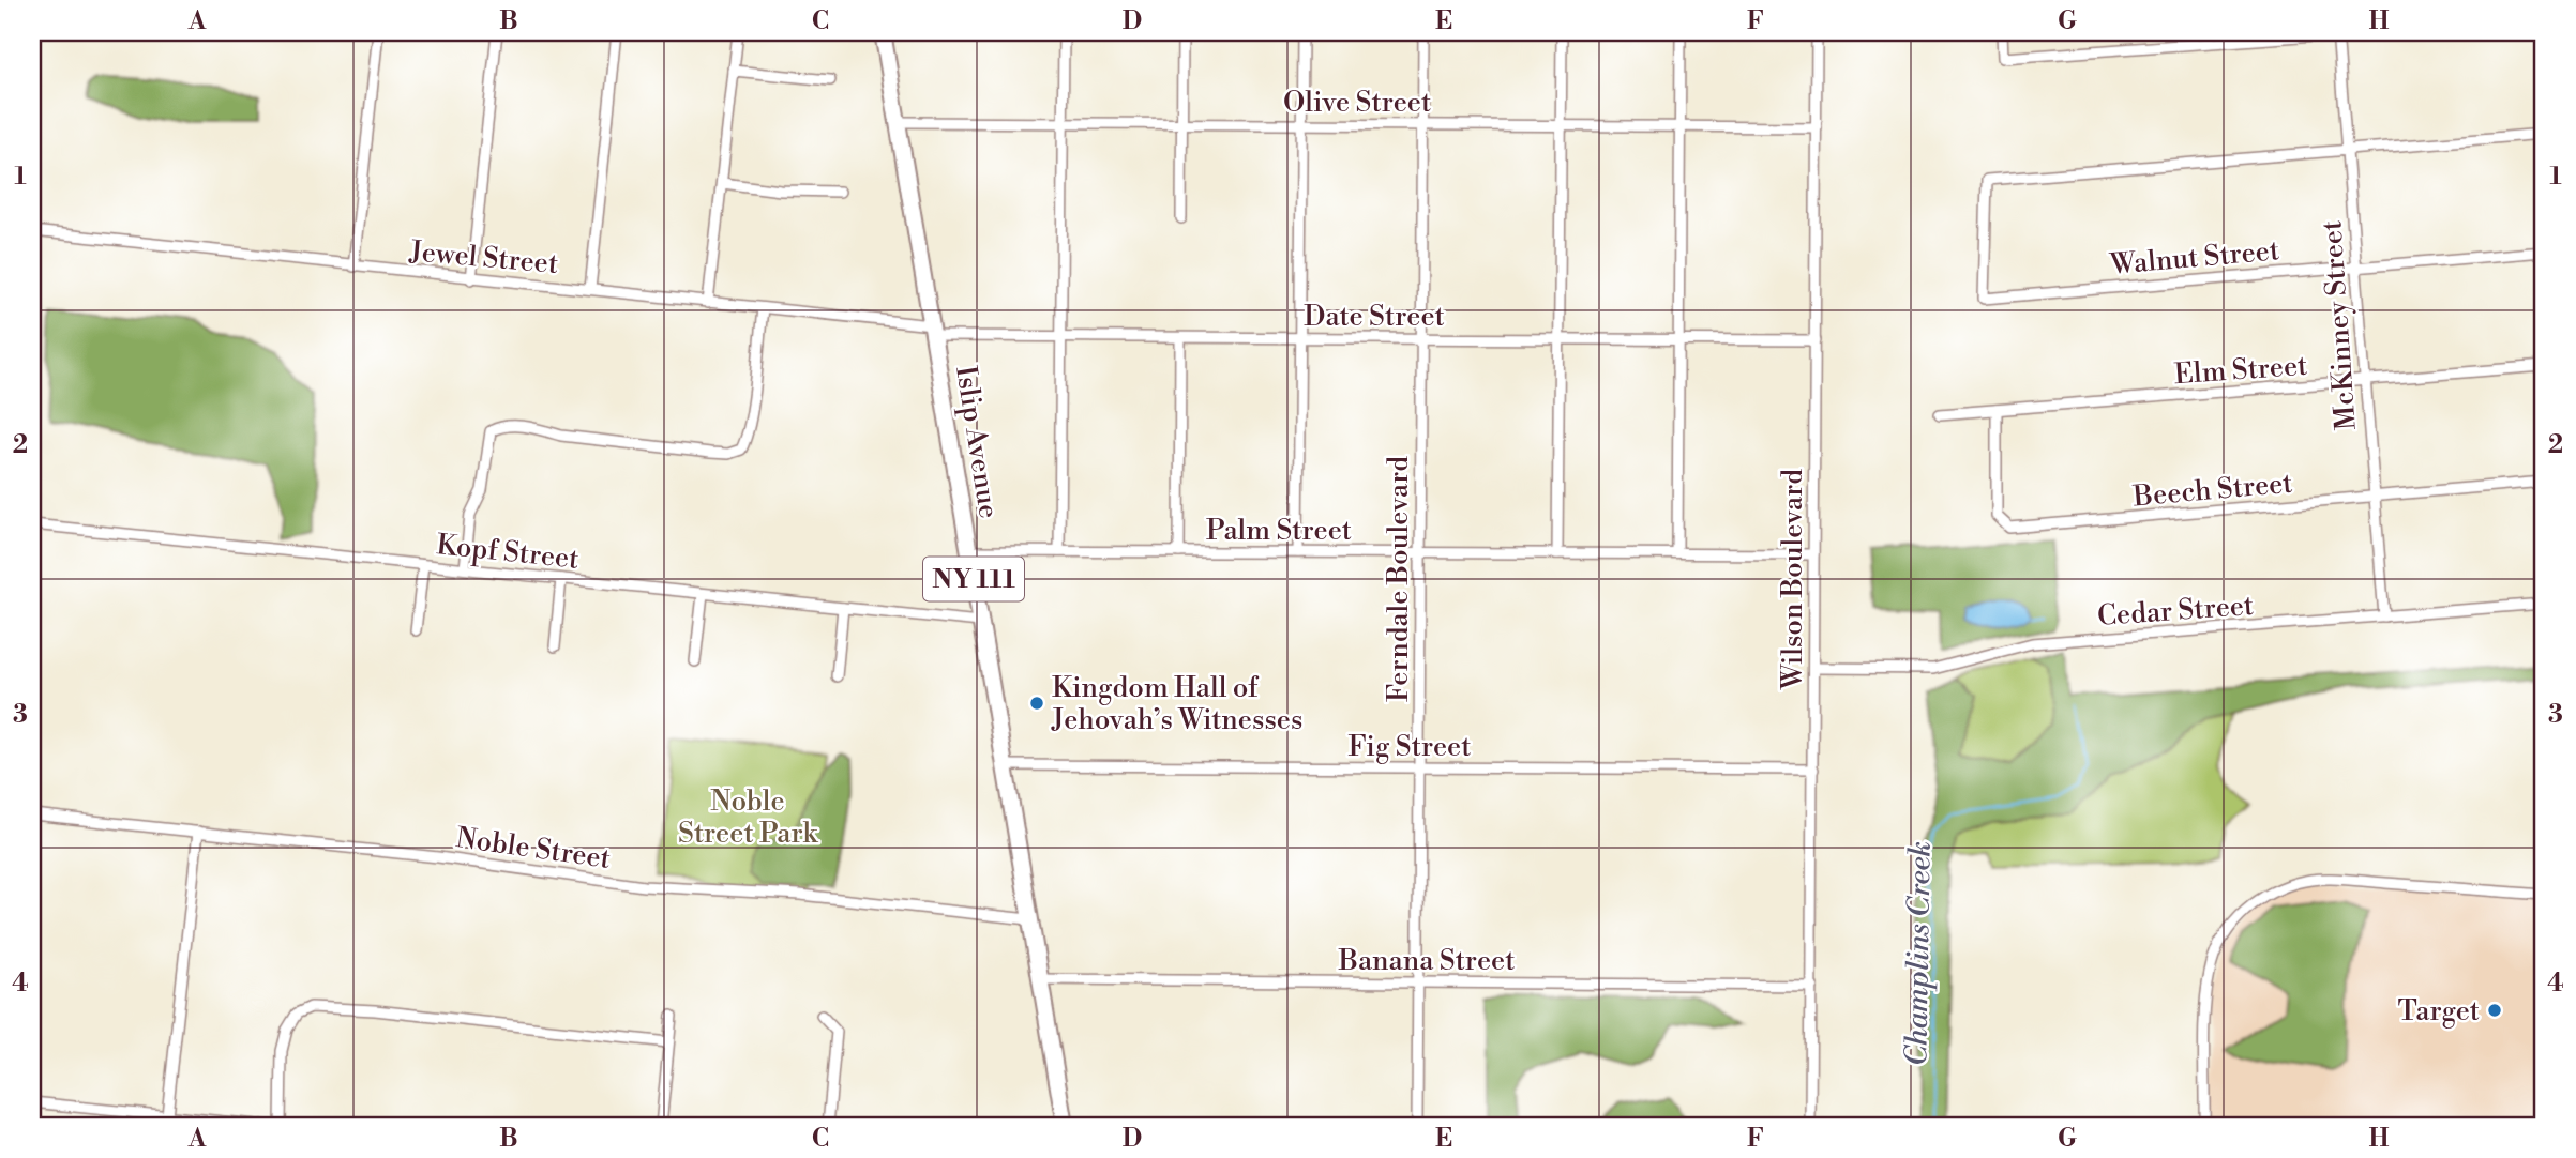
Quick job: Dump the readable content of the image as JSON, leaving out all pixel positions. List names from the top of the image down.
{
  "streets": {
    "main road": ["Islip Avenue", "NY 111"],
    "street": [
      "Olive Street",
      "Jewel Street",
      "Walnut Street",
      "Date Street",
      "McKinney Street",
      "Elm Street",
      "Beech Street",
      "Palm Street",
      "Kopf Street",
      "Ferndale Boulevard",
      "Wilson Boulevard",
      "Cedar Street",
      "Fig Street",
      "Noble Street",
      "Banana Street"
    ]
  },
  "crossings": [
    ["Olive Street", "Islip Avenue"],
    ["Olive Street", "Ferndale Boulevard"],
    ["Olive Street", "Wilson Boulevard"],
    ["Jewel Street", "Date Street"],
    ["Jewel Street", "Islip Avenue"],
    ["Walnut Street", "McKinney Street"],
    ["Date Street", "Islip Avenue"],
    ["Date Street", "Ferndale Boulevard"],
    ["Date Street", "Wilson Boulevard"],
    ["McKinney Street", "Elm Street"],
    ["McKinney Street", "Beech Street"],
    ["McKinney Street", "Cedar Street"],
    ["Elm Street", "Beech Street"],
    ["Islip Avenue", "Palm Street"],
    ["Islip Avenue", "Kopf Street"],
    ["Islip Avenue", "Fig Street"],
    ["Islip Avenue", "Noble Street"],
    ["Islip Avenue", "Banana Street"],
    ["Palm Street", "Ferndale Boulevard"],
    ["Palm Street", "Wilson Boulevard"],
    ["Ferndale Boulevard", "Fig Street"],
    ["Ferndale Boulevard", "Banana Street"],
    ["Wilson Boulevard", "Cedar Street"],
    ["Wilson Boulevard", "Fig Street"],
    ["Wilson Boulevard", "Banana Street"]
  ],
  "water": ["Champlins Creek"],
  "parks": ["Noble Street Park"],
  "places": ["Kingdom Hall of Jehovah’s Witnesses", "Target"],
  "grid": {
    "columns": [
      "A",
      "B",
      "C",
      "D",
      "E",
      "F",
      "G",
      "H"
    ],
    "rows": [
      "1",
      "2",
      "3",
      "4"
    ]
  }
}
